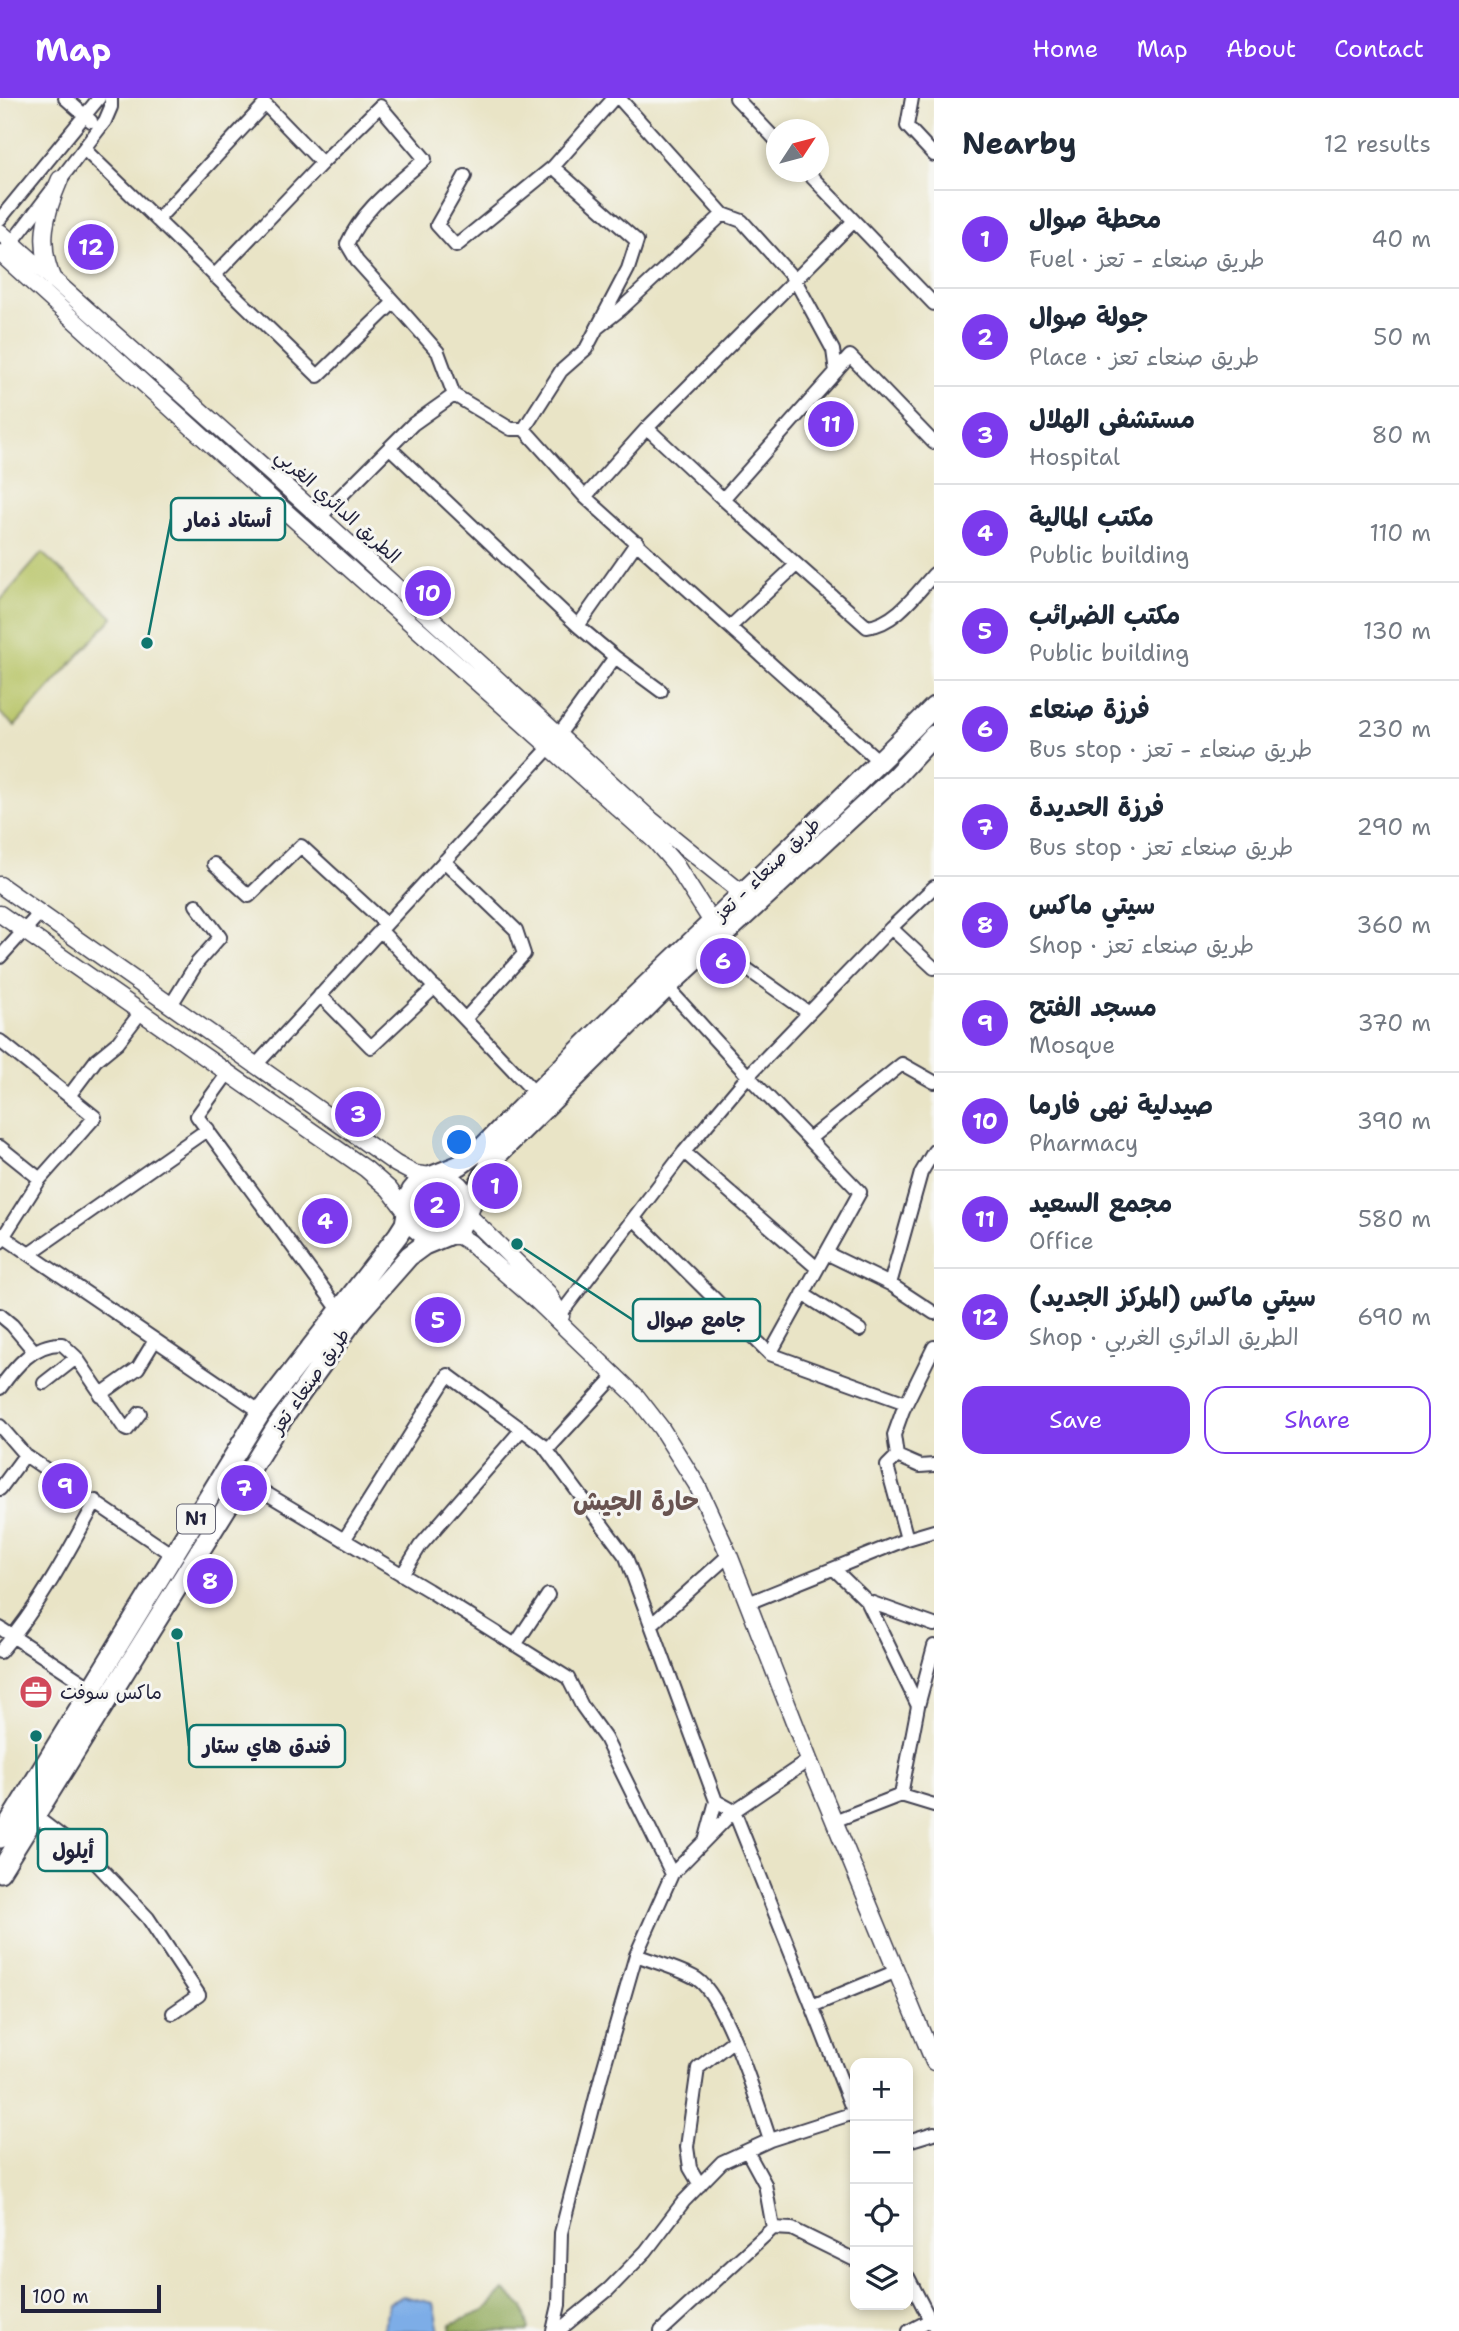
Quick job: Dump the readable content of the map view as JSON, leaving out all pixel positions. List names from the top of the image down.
{
  "streets": {
    "highway": ["طريق صنعاء - تعز", "طريق صنعاء تعز", "N1"],
    "main road": ["الطريق الدائري الغربي"]
  },
  "crossings": [
    ["الطريق الدائري الغربي", "طريق صنعاء - تعز"]
  ],
  "districts": ["حارة الجيش"],
  "places": {
    "other": [
      "أستاد ذمار",
      "جامع صوال",
      "فندق هاي ستار",
      "أيلول"
    ],
    "office": ["ماكس سوفت"]
  },
  "scale_bar": "100 m",
  "north": "top right",
  "page": {
    "header": "Map",
    "nav": [
      "Home",
      "Map",
      "About",
      "Contact"
    ],
    "heading": ["Nearby", "12 results"],
    "list": [
      {
        "mark": "1",
        "name": "محطة صوال",
        "note": "Fuel · طريق صنعاء - تعز",
        "value": "40 m"
      },
      {
        "mark": "2",
        "name": "جولة صوال",
        "note": "Place · طريق صنعاء تعز",
        "value": "50 m"
      },
      {
        "mark": "3",
        "name": "مستشفى الهلال",
        "note": "Hospital",
        "value": "80 m"
      },
      {
        "mark": "4",
        "name": "مكتب المالية",
        "note": "Public building",
        "value": "110 m"
      },
      {
        "mark": "5",
        "name": "مكتب الضرائب",
        "note": "Public building",
        "value": "130 m"
      },
      {
        "mark": "6",
        "name": "فرزة صنعاء",
        "note": "Bus stop · طريق صنعاء - تعز",
        "value": "230 m"
      },
      {
        "mark": "7",
        "name": "فرزة الحديدة",
        "note": "Bus stop · طريق صنعاء تعز",
        "value": "290 m"
      },
      {
        "mark": "8",
        "name": "سيتي ماكس",
        "note": "Shop · طريق صنعاء تعز",
        "value": "360 m"
      },
      {
        "mark": "9",
        "name": "مسجد الفتح",
        "note": "Mosque",
        "value": "370 m"
      },
      {
        "mark": "10",
        "name": "صيدلية نهى فارما",
        "note": "Pharmacy",
        "value": "390 m"
      },
      {
        "mark": "11",
        "name": "مجمع السعيد",
        "note": "Office",
        "value": "580 m"
      },
      {
        "mark": "12",
        "name": "سيتي ماكس (المركز الجديد)",
        "note": "Shop · الطريق الدائري الغربي",
        "value": "690 m"
      }
    ],
    "pins": [
      "12",
      "11",
      "10",
      "6",
      "3",
      "1",
      "2",
      "4",
      "5",
      "9",
      "7",
      "8"
    ],
    "buttons": ["Save", "Share"],
    "map_buttons": ["+", "−"],
    "scale": "100 m"
  }
}
